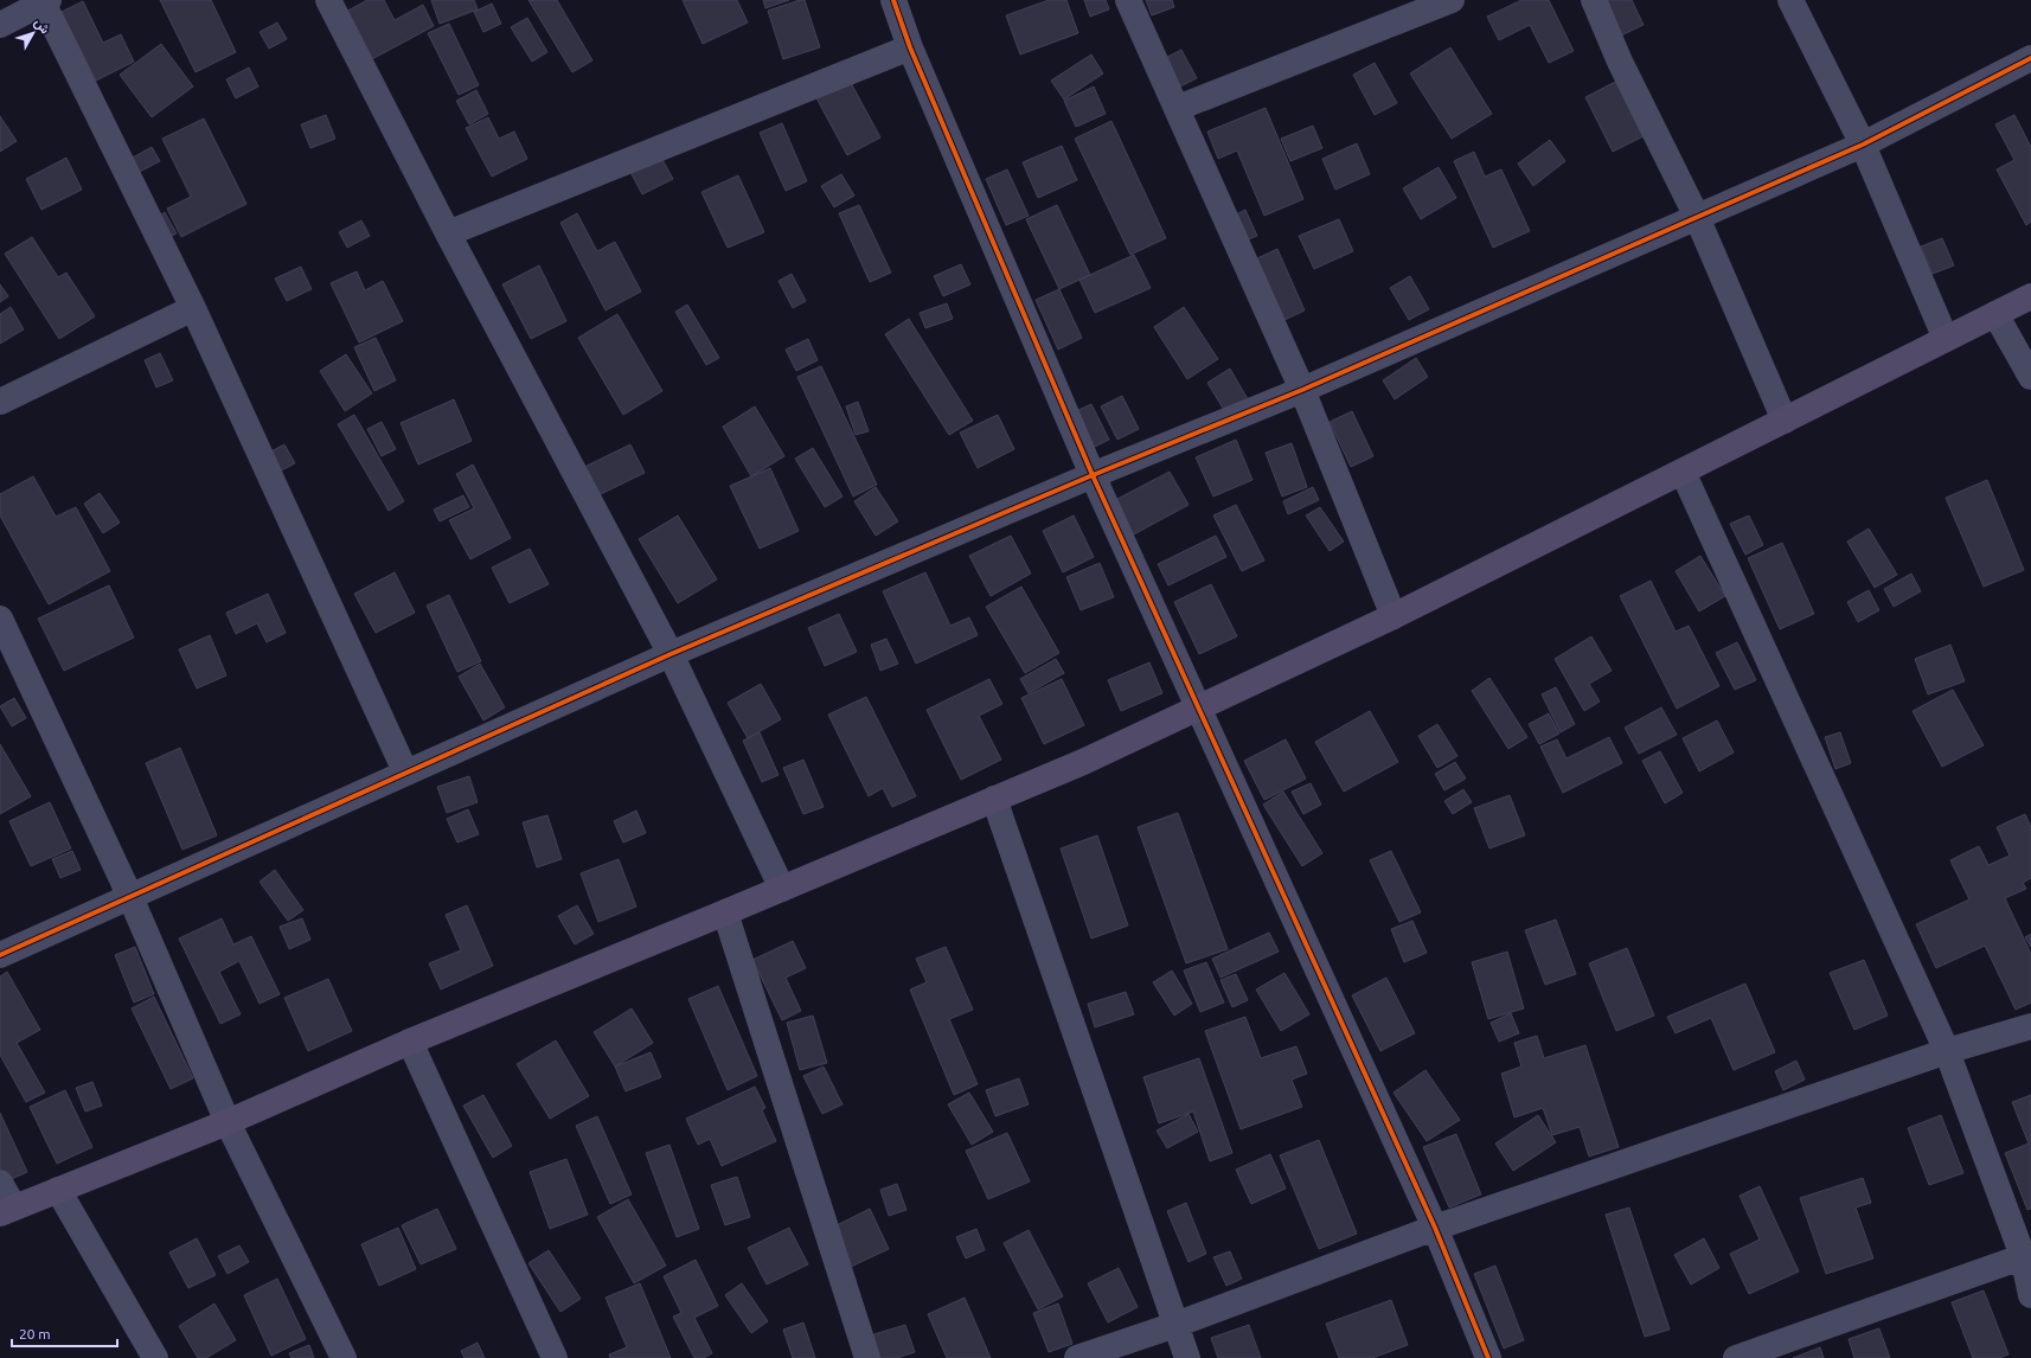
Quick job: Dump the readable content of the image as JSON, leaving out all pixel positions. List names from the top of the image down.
{
  "scale_bar": "20 m",
  "north": "top right"
}
